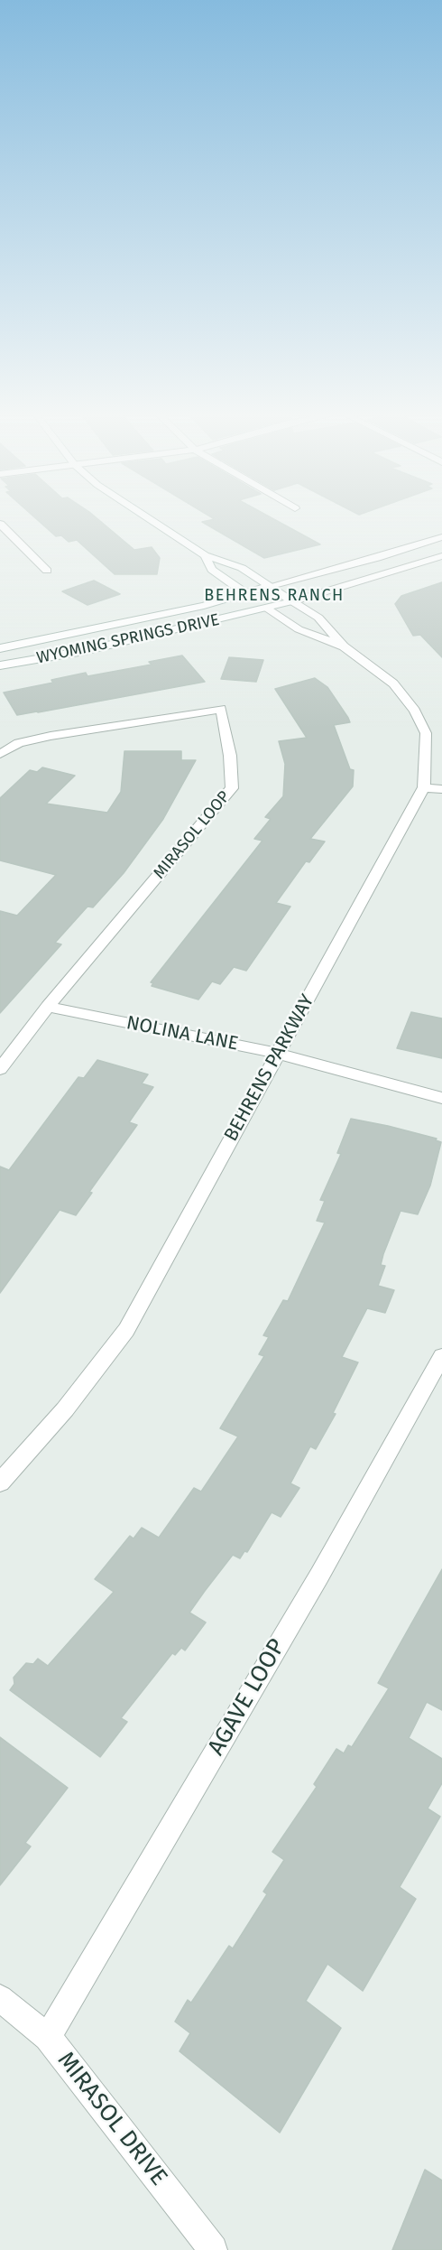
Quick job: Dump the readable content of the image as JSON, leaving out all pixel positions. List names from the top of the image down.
{
  "streets": {
    "street": [
      "WYOMING SPRINGS DRIVE",
      "MIRASOL LOOP",
      "NOLINA LANE",
      "BEHRENS PARKWAY",
      "AGAVE LOOP",
      "MIRASOL DRIVE"
    ]
  },
  "crossings": [
    ["WYOMING SPRINGS DRIVE", "BEHRENS PARKWAY"],
    ["MIRASOL LOOP", "NOLINA LANE"],
    ["NOLINA LANE", "BEHRENS PARKWAY"],
    ["AGAVE LOOP", "MIRASOL DRIVE"]
  ],
  "districts": ["BEHRENS RANCH"]
}
